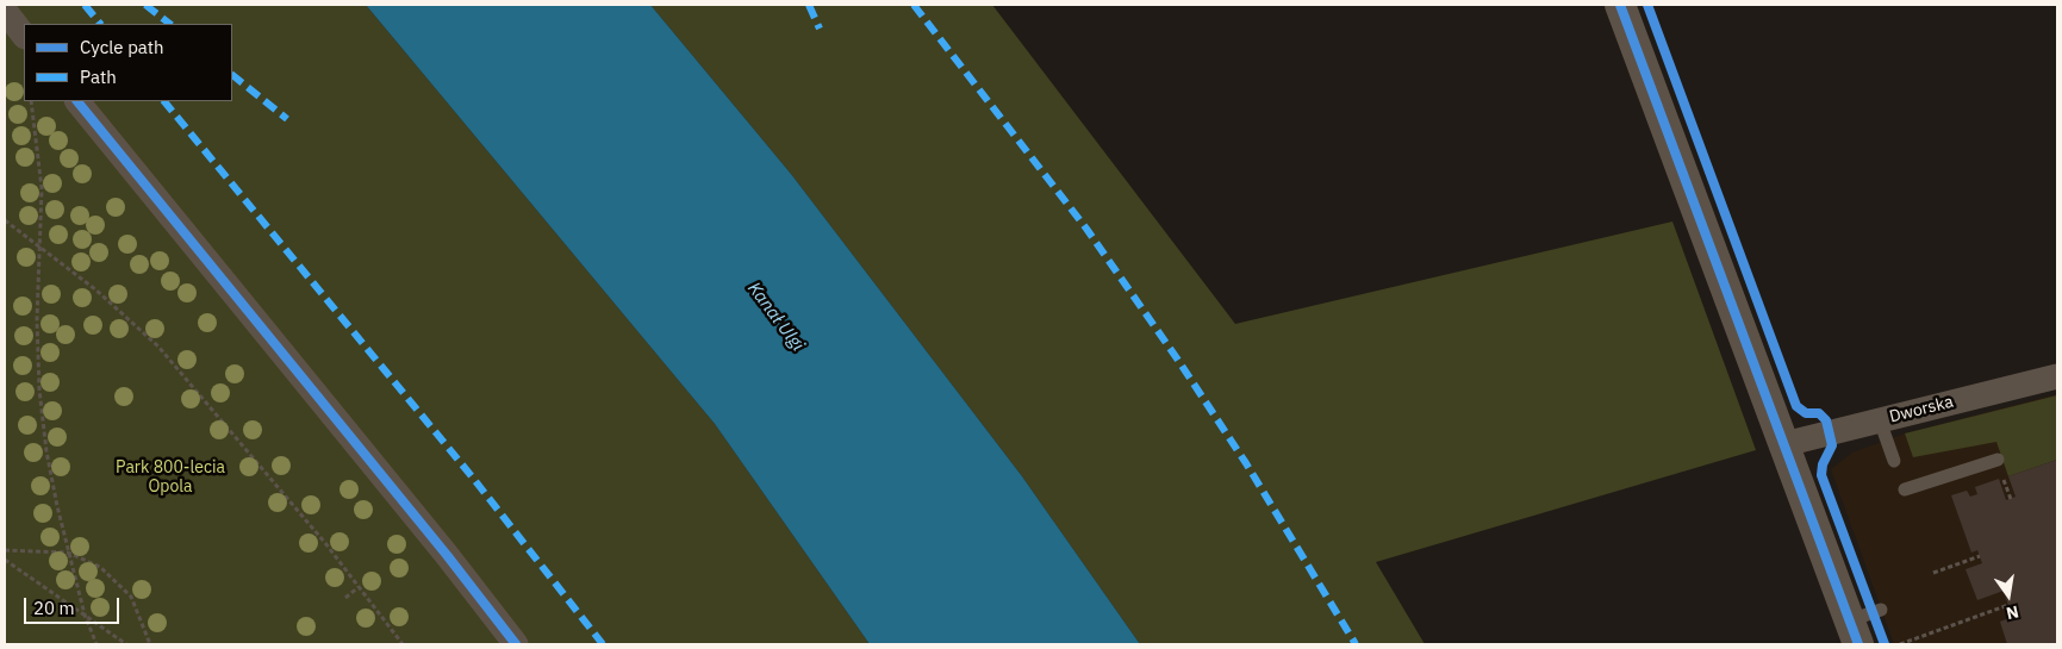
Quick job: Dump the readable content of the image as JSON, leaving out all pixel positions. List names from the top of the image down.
{
  "streets": {
    "street": ["Dworska"]
  },
  "water": ["Kanał Ulgi"],
  "parks": ["Park 800-lecia Opola"],
  "legend": ["Cycle path", "Path"],
  "scale_bar": "20 m",
  "north": "bottom"
}
